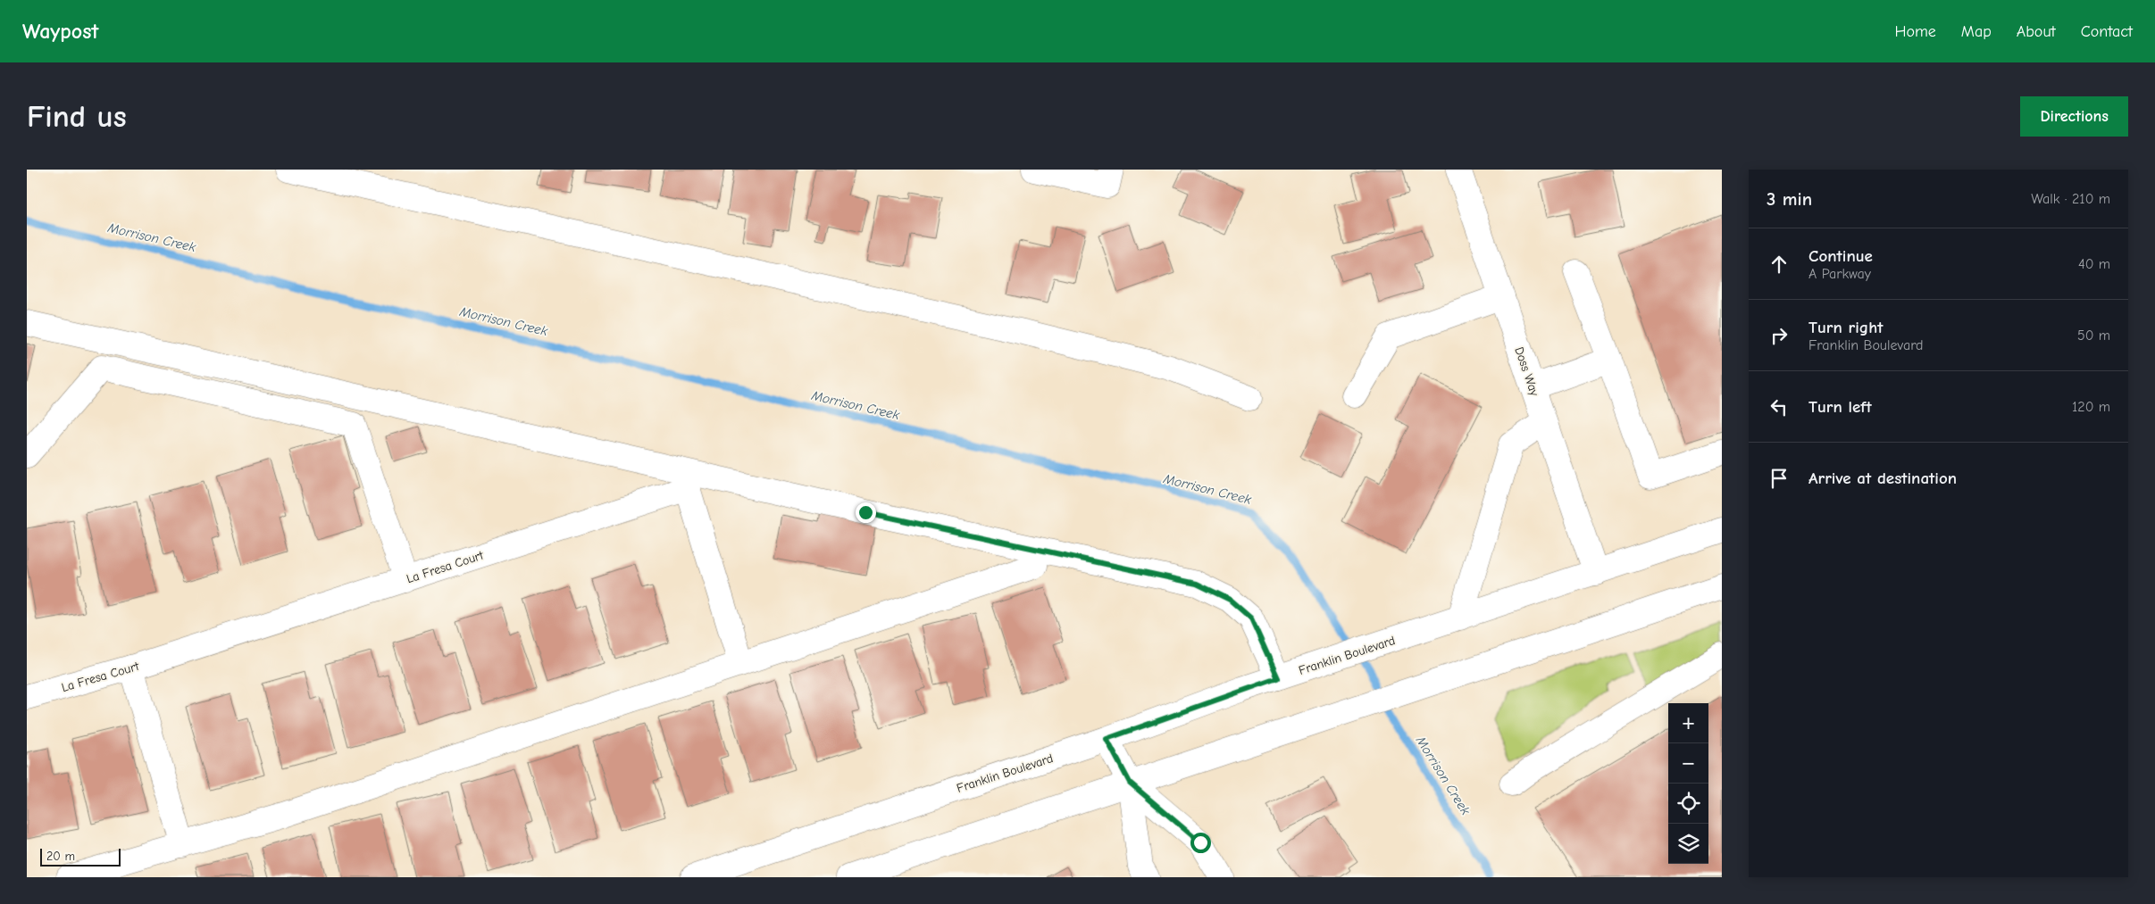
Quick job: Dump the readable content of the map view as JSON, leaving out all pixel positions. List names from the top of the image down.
{
  "streets": {
    "main road": ["Doss Way", "La Fresa Court", "Franklin Boulevard"]
  },
  "crossings": [
    ["Doss Way", "Franklin Boulevard"]
  ],
  "water": ["Morrison Creek"],
  "scale_bar": "20 m",
  "page": {
    "header": "Waypost",
    "nav": [
      "Home",
      "Map",
      "About",
      "Contact"
    ],
    "buttons": "Directions",
    "title": "Find us",
    "heading": ["3 min", "Walk · 210 m"],
    "list": [
      ["Continue", "A Parkway", "40 m"],
      ["Turn right", "Franklin Boulevard", "50 m"],
      ["Turn left", "120 m"],
      "Arrive at destination"
    ],
    "map_buttons": ["+", "−"],
    "scale": "20 m"
  }
}
